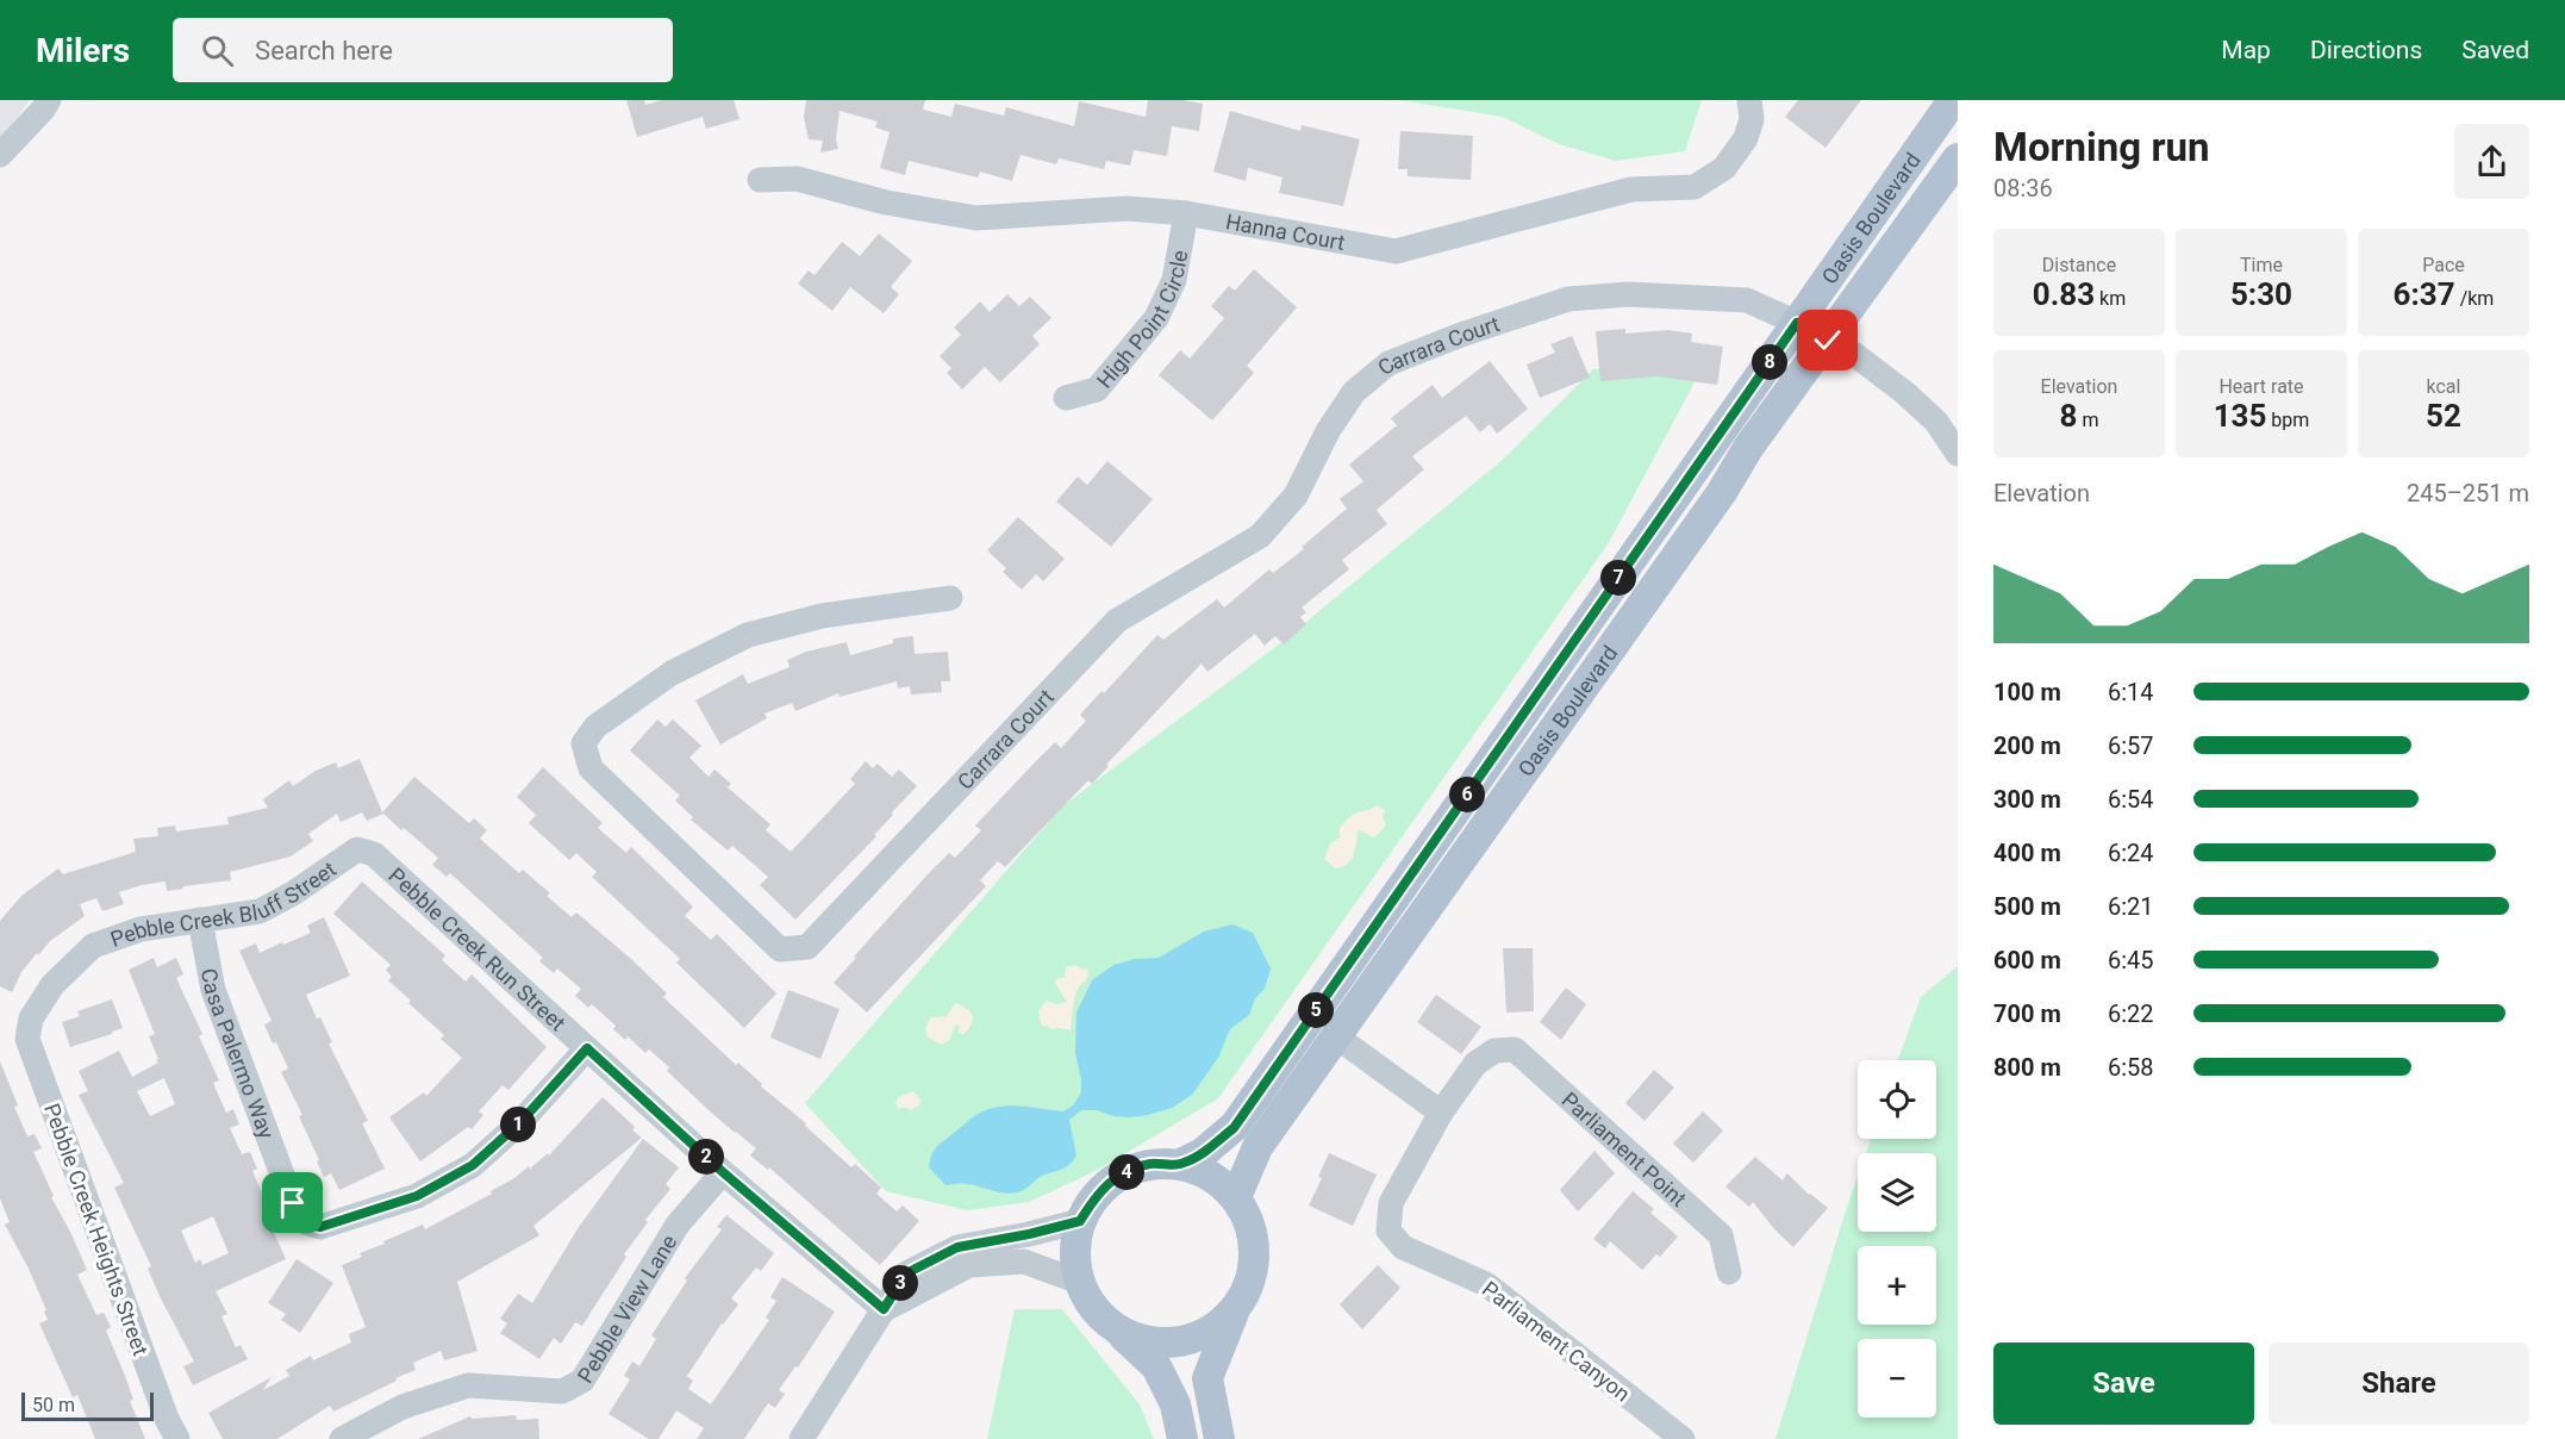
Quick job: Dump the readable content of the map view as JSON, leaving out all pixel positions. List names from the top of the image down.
{
  "streets": {
    "main road": ["Oasis Boulevard"],
    "street": [
      "Hanna Court",
      "High Point Circle",
      "Carrara Court",
      "Pebble Creek Bluff Street",
      "Pebble Creek Run Street",
      "Casa Palermo Way",
      "Parliament Point",
      "Pebble Creek Heights Street",
      "Pebble View Lane",
      "Parliament Canyon"
    ]
  },
  "crossings": [
    ["Oasis Boulevard", "Carrara Court"],
    ["Hanna Court", "High Point Circle"],
    ["Pebble Creek Bluff Street", "Pebble Creek Run Street"],
    ["Pebble Creek Bluff Street", "Casa Palermo Way"],
    ["Pebble Creek Bluff Street", "Pebble Creek Heights Street"],
    ["Pebble Creek Run Street", "Casa Palermo Way"],
    ["Pebble Creek Run Street", "Pebble View Lane"],
    ["Parliament Point", "Parliament Canyon"]
  ],
  "scale_bar": "50 m",
  "page": {
    "header": "Milers",
    "search": "Search here",
    "nav": ["Map", "Directions", "Saved"],
    "heading": ["Morning run", "08:36"],
    "stats": [
      ["Distance", "0.83 km"],
      ["Time", "5:30"],
      ["Pace", "6:37 /km"],
      ["Elevation", "8 m"],
      ["Heart rate", "135 bpm"],
      ["kcal", "52"]
    ],
    "pins": [
      "8",
      "7",
      "6",
      "5",
      "1",
      "2",
      "4",
      "3"
    ],
    "chart": ["Elevation", "245–251 m"],
    "list": [
      {
        "name": "100 m",
        "note": "6:14"
      },
      {
        "name": "200 m",
        "note": "6:57"
      },
      {
        "name": "300 m",
        "note": "6:54"
      },
      {
        "name": "400 m",
        "note": "6:24"
      },
      {
        "name": "500 m",
        "note": "6:21"
      },
      {
        "name": "600 m",
        "note": "6:45"
      },
      {
        "name": "700 m",
        "note": "6:22"
      },
      {
        "name": "800 m",
        "note": "6:58"
      }
    ],
    "map_buttons": ["+", "−"],
    "buttons": ["Save", "Share"],
    "scale": "50 m"
  }
}
